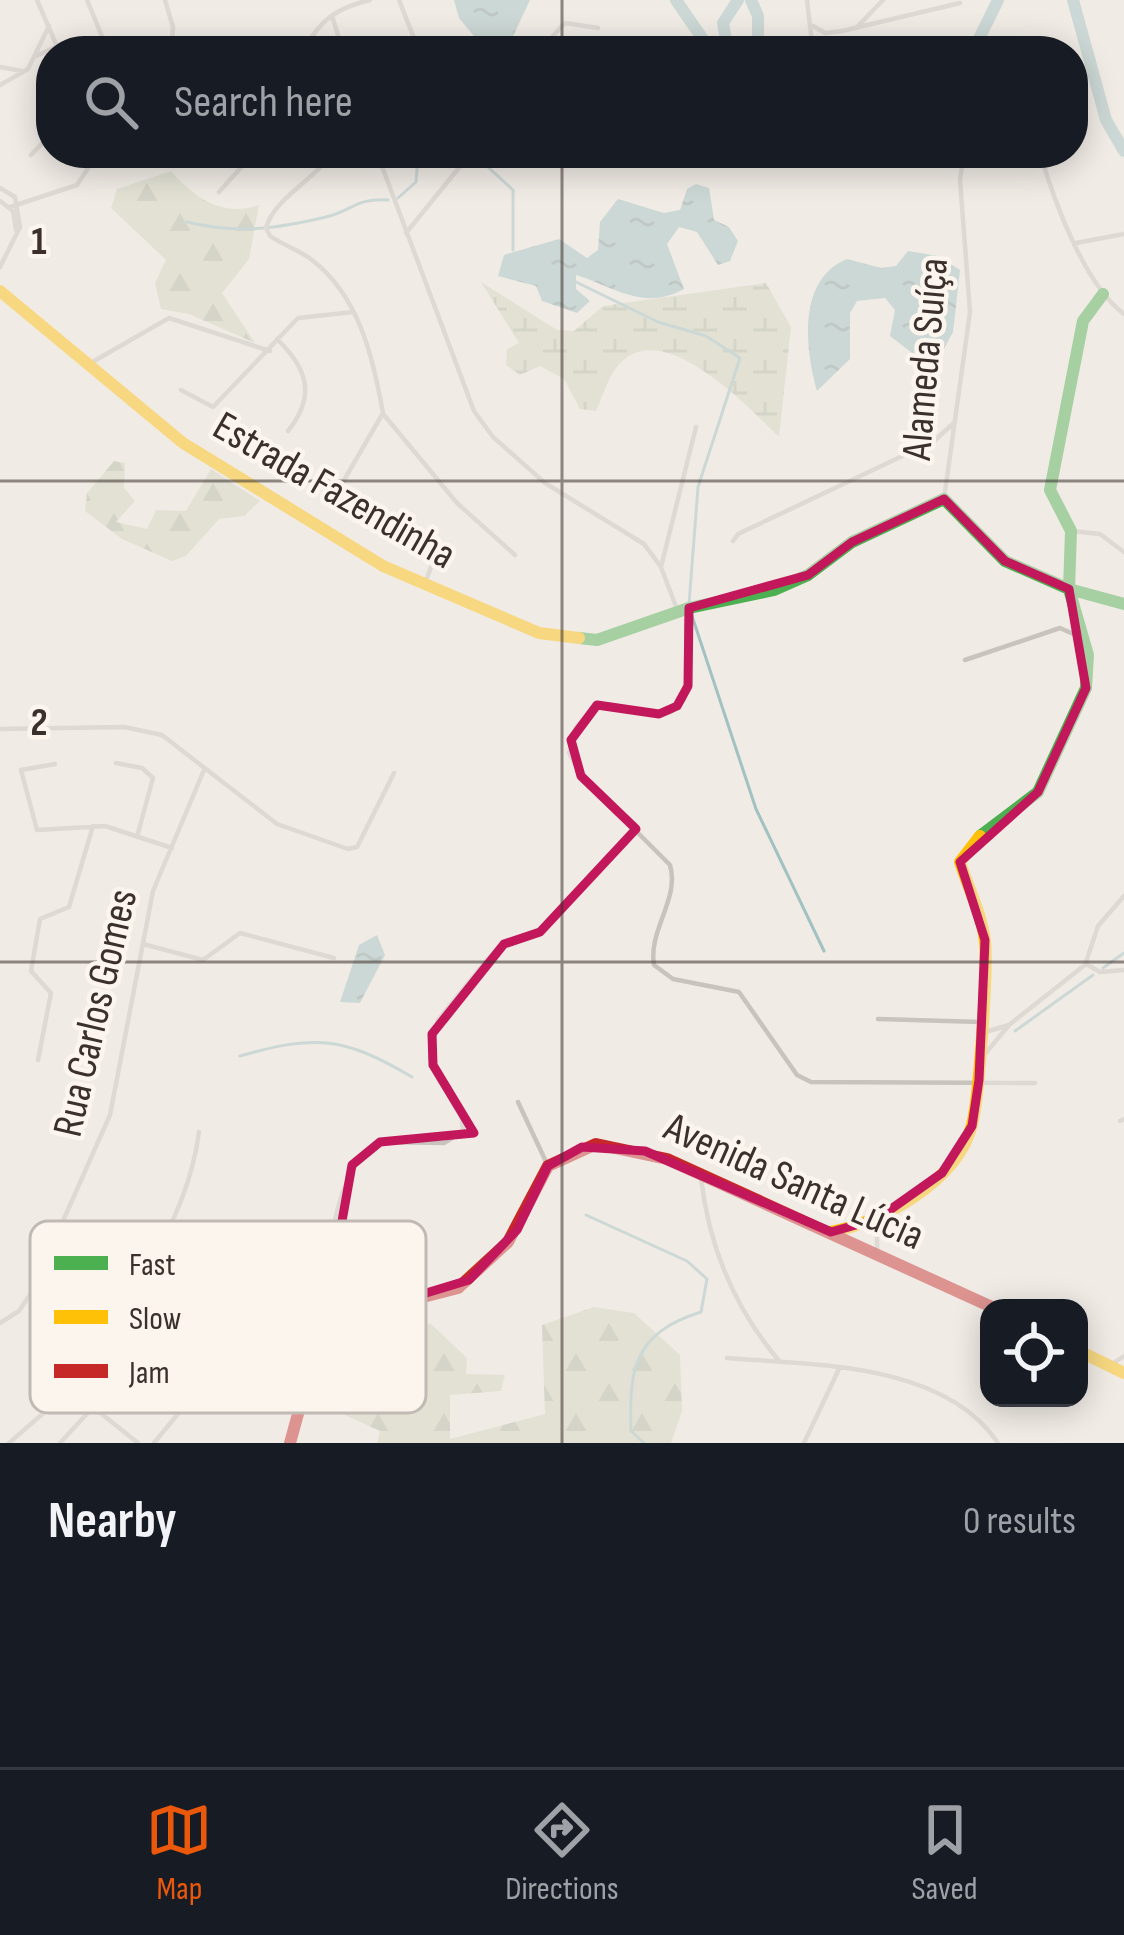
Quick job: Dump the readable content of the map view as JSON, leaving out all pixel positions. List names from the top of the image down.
{
  "streets": {
    "street": [
      "Alameda Suíça",
      "Estrada Fazendinha",
      "Rua Carlos Gomes",
      "Avenida Santa Lúcia"
    ]
  },
  "crossings": [
    ["Alameda Suíça", "Estrada Fazendinha"]
  ],
  "legend": ["Fast", "Slow", "Jam"],
  "page": {
    "search": "Search here",
    "heading": ["Nearby", "0 results"],
    "nav": ["Map", "Directions", "Saved"]
  },
  "grid": {
    "rows": ["1", "2"]
  }
}
